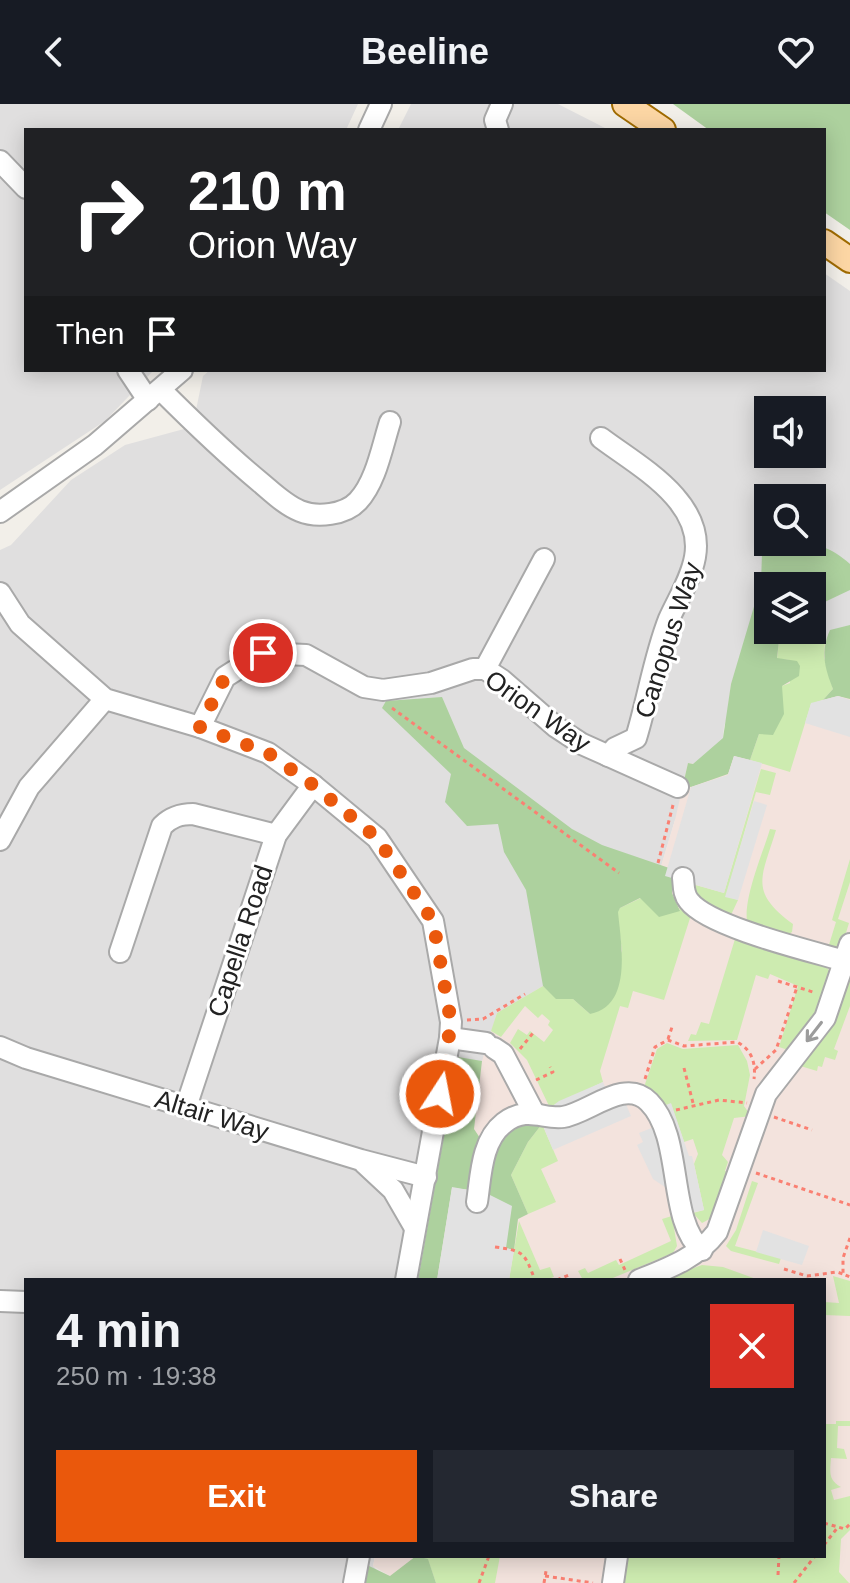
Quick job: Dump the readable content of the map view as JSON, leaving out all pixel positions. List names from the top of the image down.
{
  "streets": {
    "street": [
      "Canopus Way",
      "Orion Way",
      "Capella Road",
      "Altair Way"
    ]
  },
  "crossings": [
    ["Canopus Way", "Orion Way"],
    ["Capella Road", "Altair Way"]
  ],
  "page": {
    "header": "Beeline",
    "turn": ["210 m", "Orion Way"],
    "then": "Then",
    "heading": ["4 min", "250 m · 19:38"],
    "buttons": ["Exit", "Share"]
  }
}
